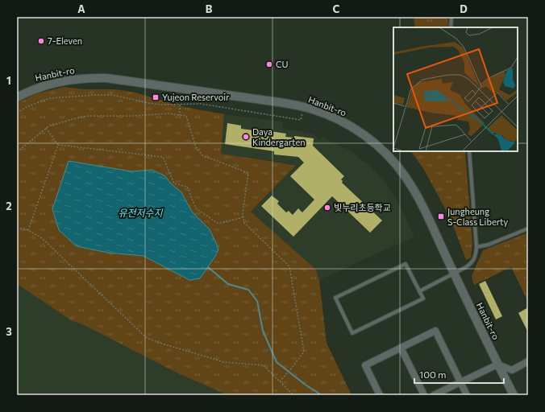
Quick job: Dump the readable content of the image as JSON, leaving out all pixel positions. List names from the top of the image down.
{
  "streets": {
    "street": ["Hanbit-ro"]
  },
  "water": ["유전저수지"],
  "places": {
    "other": [
      "7-Eleven",
      "CU",
      "Daya Kindergarten",
      "빛누리초등학교"
    ],
    "transit": ["Yujeon Reservoir", "Jungheung S-Class Liberty"]
  },
  "scale_bar": "100 m",
  "grid": {
    "columns": [
      "A",
      "B",
      "C",
      "D"
    ],
    "rows": ["1", "2", "3"]
  }
}
